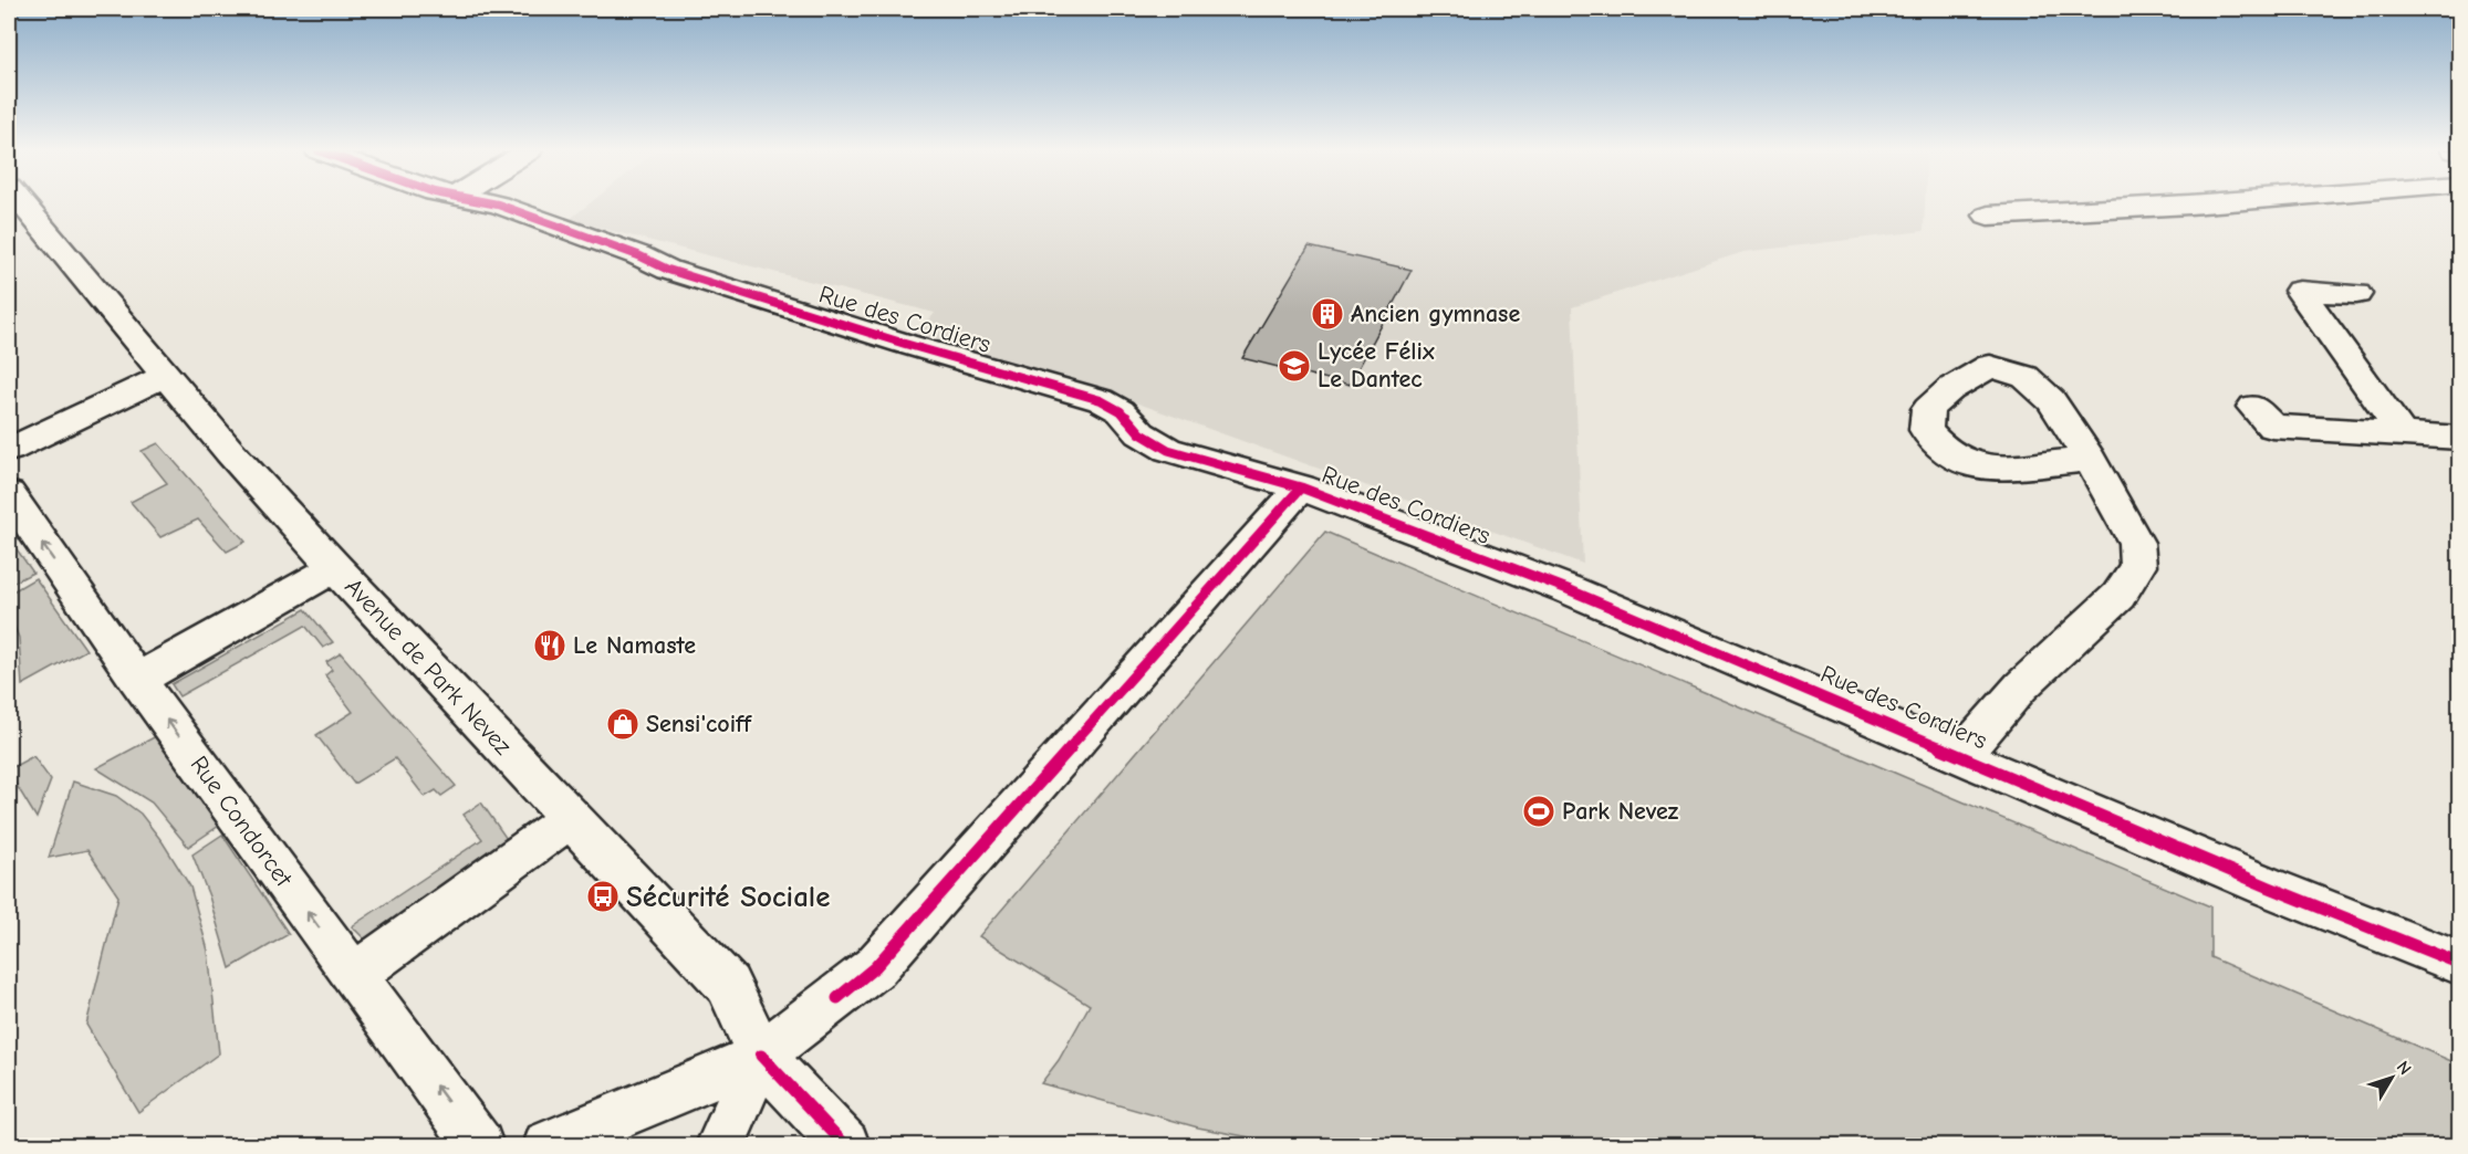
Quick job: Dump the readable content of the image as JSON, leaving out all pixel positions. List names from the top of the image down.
{
  "streets": {
    "street": ["Rue des Cordiers", "Avenue de Park Nevez", "Rue Condorcet"]
  },
  "one_way": ["Rue Condorcet"],
  "places": {
    "building": ["Ancien gymnase"],
    "school or university": ["Lycée Félix Le Dantec"],
    "restaurant": ["Le Namaste"],
    "shop": ["Sensi'coiff"],
    "sports": ["Park Nevez"],
    "bus stop": ["Sécurité Sociale"]
  },
  "north": "top right"
}
